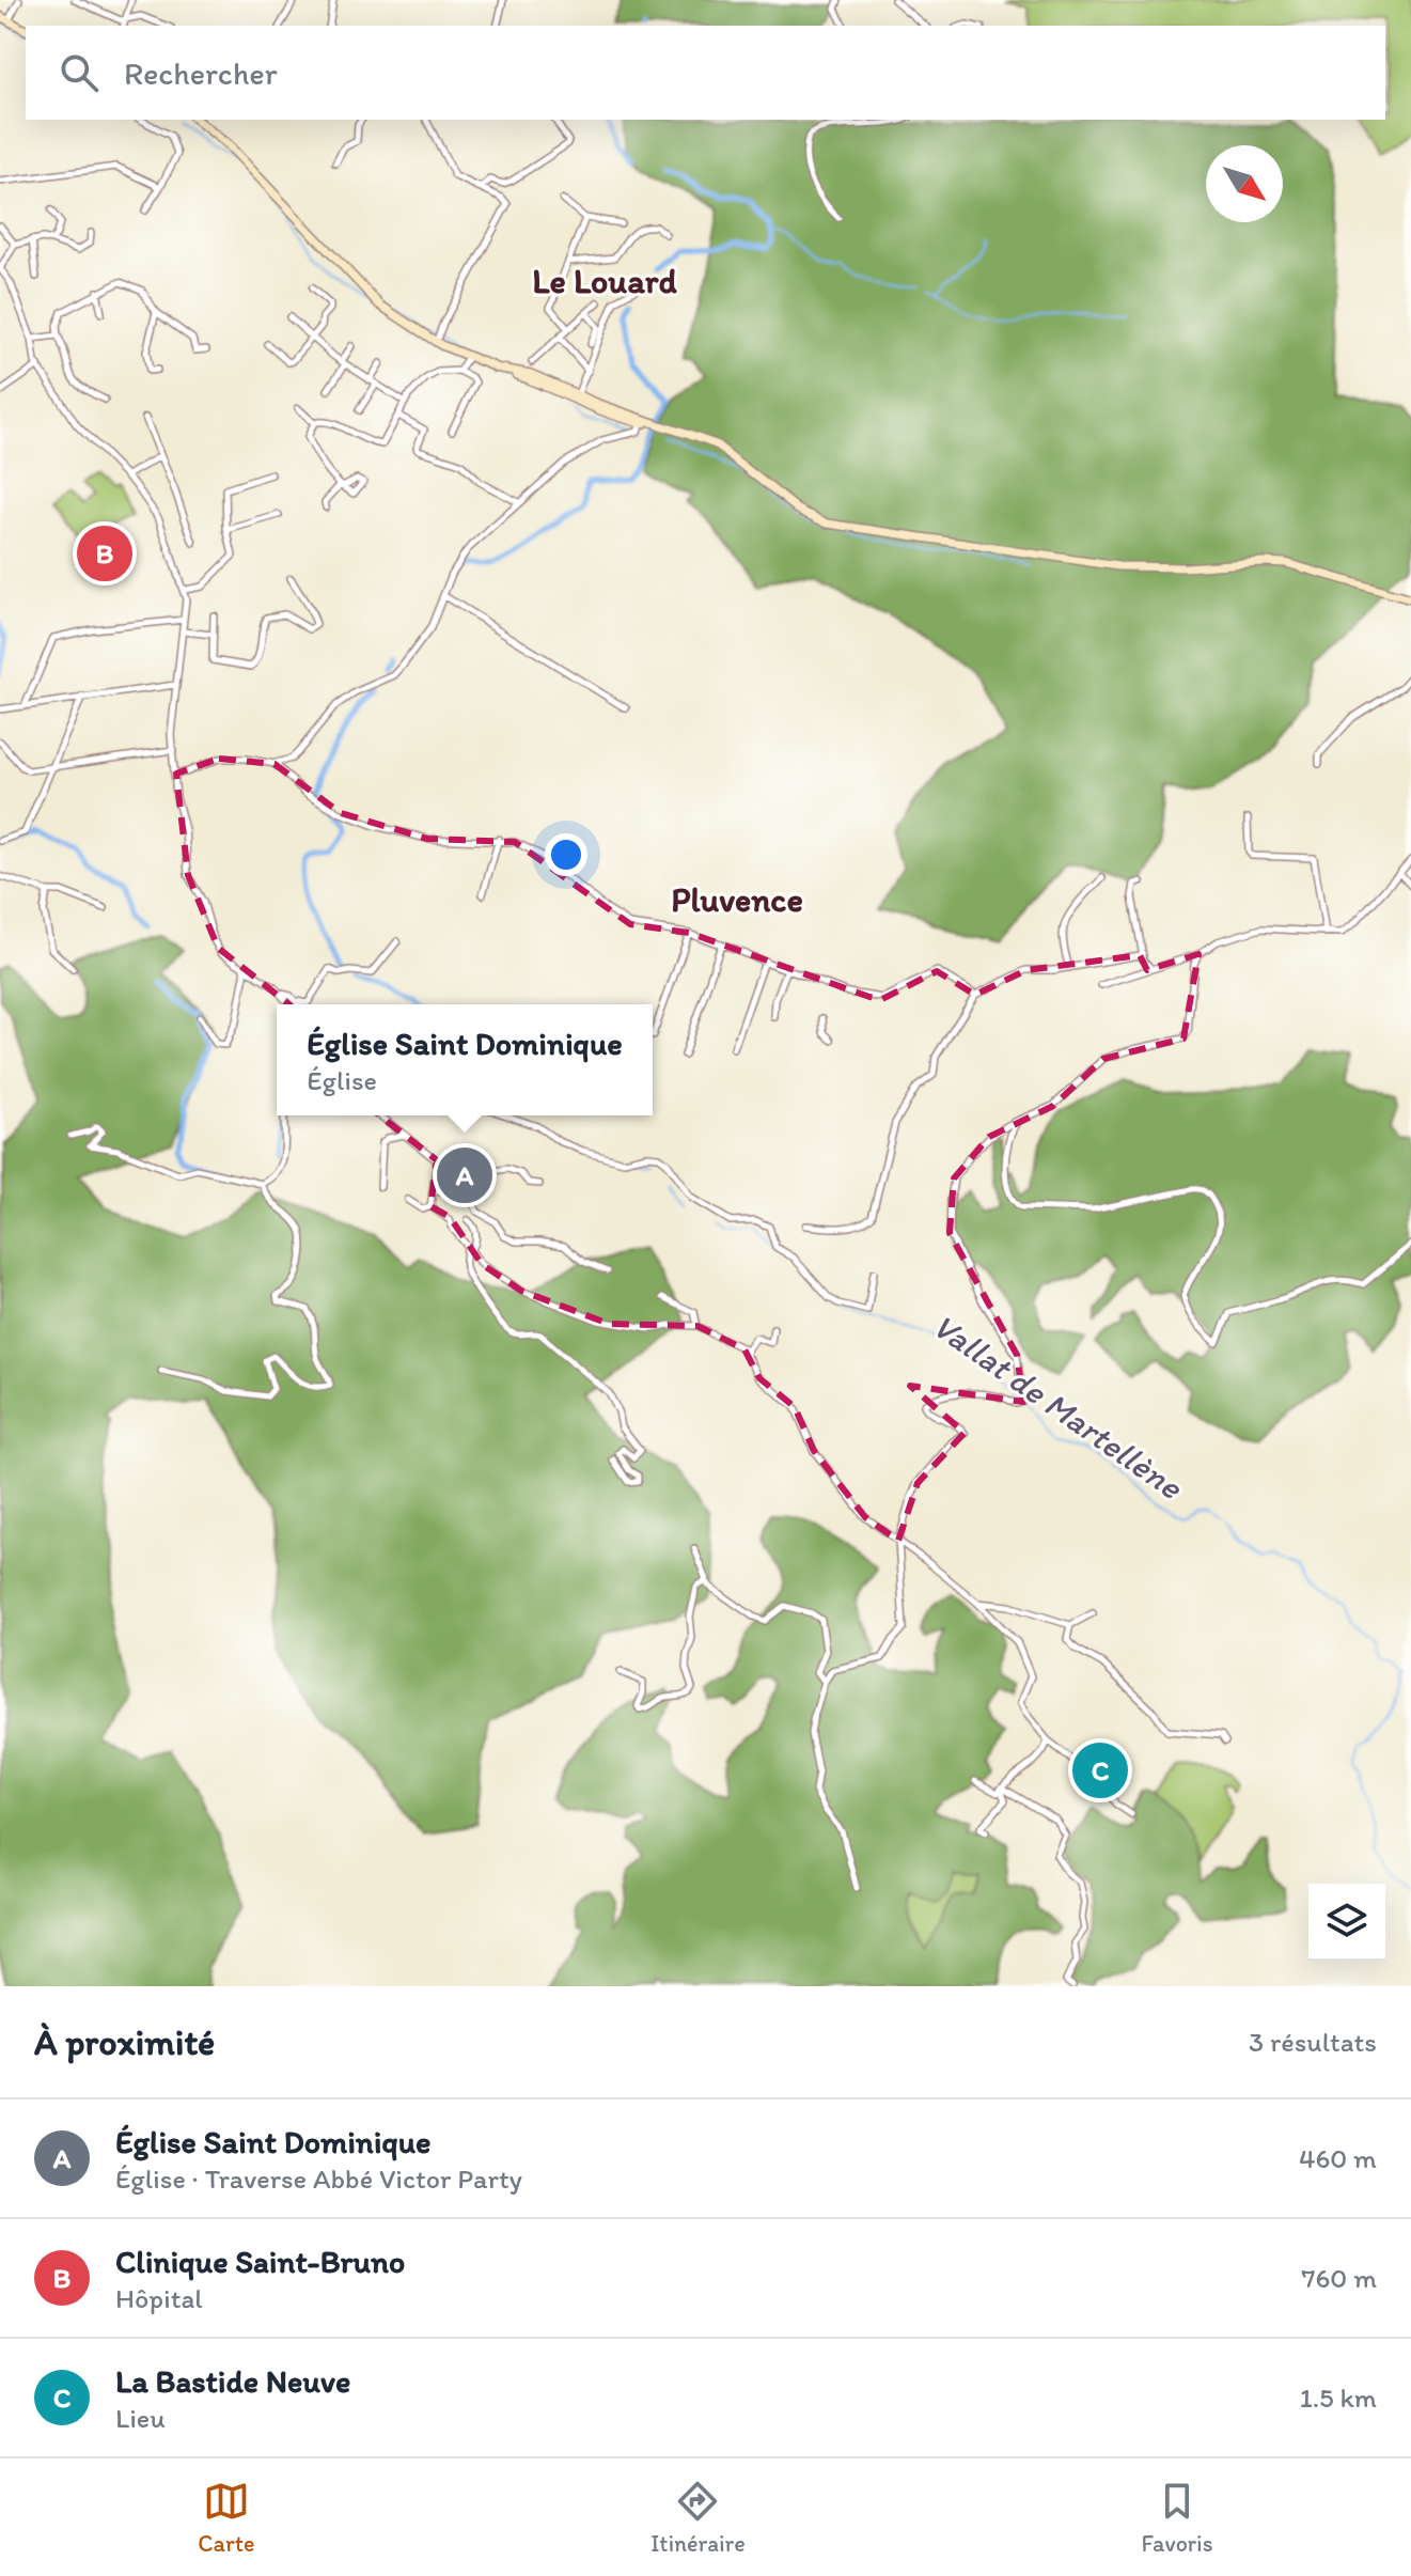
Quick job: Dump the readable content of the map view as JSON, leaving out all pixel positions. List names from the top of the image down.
{
  "districts": ["Le Louard", "Pluvence"],
  "water": ["Vallat de Martellène"],
  "north": "bottom right",
  "page": {
    "search": "Rechercher",
    "pins": ["B", "A", "C"],
    "popup": ["Église Saint Dominique", "Église"],
    "heading": ["À proximité", "3 résultats"],
    "list": [
      {
        "mark": "A",
        "name": "Église Saint Dominique",
        "note": "Église · Traverse Abbé Victor Party",
        "value": "460 m"
      },
      {
        "mark": "B",
        "name": "Clinique Saint-Bruno",
        "note": "Hôpital",
        "value": "760 m"
      },
      {
        "mark": "C",
        "name": "La Bastide Neuve",
        "note": "Lieu",
        "value": "1.5 km"
      }
    ],
    "nav": ["Carte", "Itinéraire", "Favoris"]
  }
}
